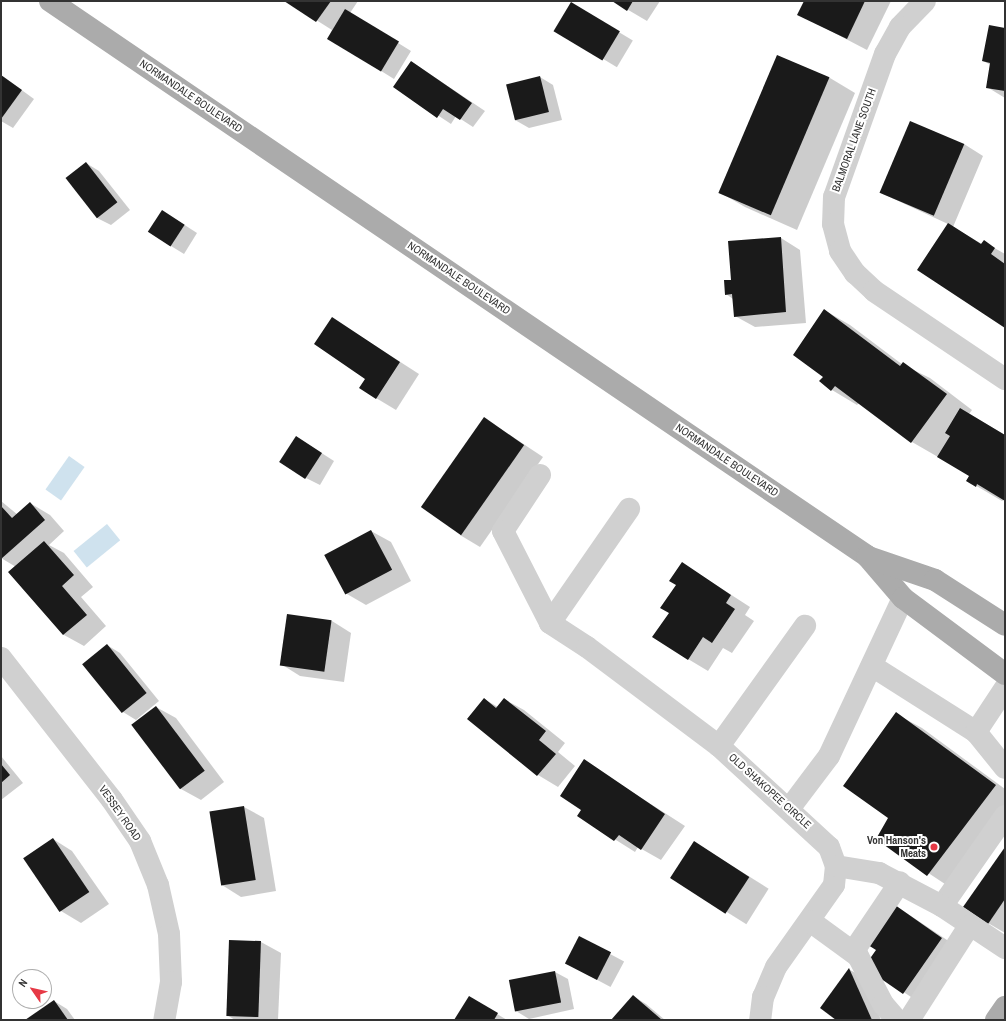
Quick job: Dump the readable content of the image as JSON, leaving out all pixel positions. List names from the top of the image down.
{
  "streets": {
    "main road": ["NORMANDALE BOULEVARD"],
    "street": ["BALMORAL LANE SOUTH", "OLD SHAKOPEE CIRCLE", "VESSEY ROAD"]
  },
  "places": ["Von Hanson's Meats"],
  "north": "top left"
}
